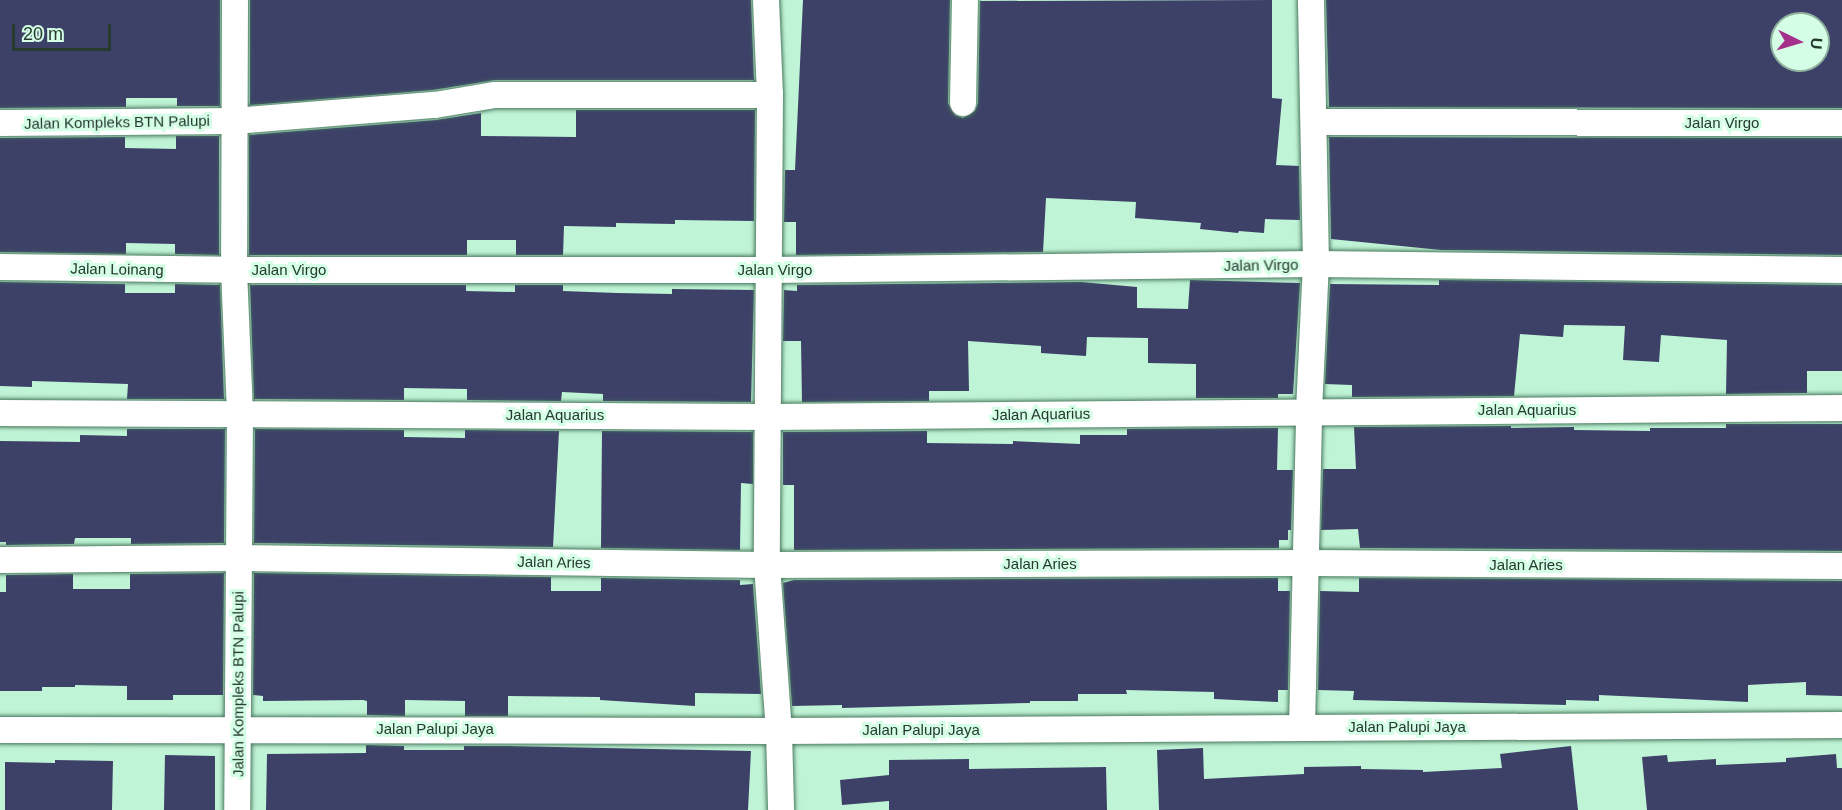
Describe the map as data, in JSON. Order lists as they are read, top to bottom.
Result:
{
  "streets": {
    "street": [
      "Jalan Kompleks BTN Palupi",
      "Jalan Virgo",
      "Jalan Loinang",
      "Jalan Aquarius",
      "Jalan Aries",
      "Jalan Palupi Jaya"
    ]
  },
  "crossings": [
    ["Jalan Kompleks BTN Palupi", "Jalan Virgo"],
    ["Jalan Kompleks BTN Palupi", "Jalan Loinang"],
    ["Jalan Kompleks BTN Palupi", "Jalan Aquarius"],
    ["Jalan Kompleks BTN Palupi", "Jalan Aries"],
    ["Jalan Kompleks BTN Palupi", "Jalan Palupi Jaya"],
    ["Jalan Virgo", "Jalan Loinang"],
    ["Jalan Virgo", "Jalan Aquarius"],
    ["Jalan Virgo", "Jalan Aries"],
    ["Jalan Virgo", "Jalan Palupi Jaya"]
  ],
  "scale_bar": "20 m",
  "north": "right"
}
